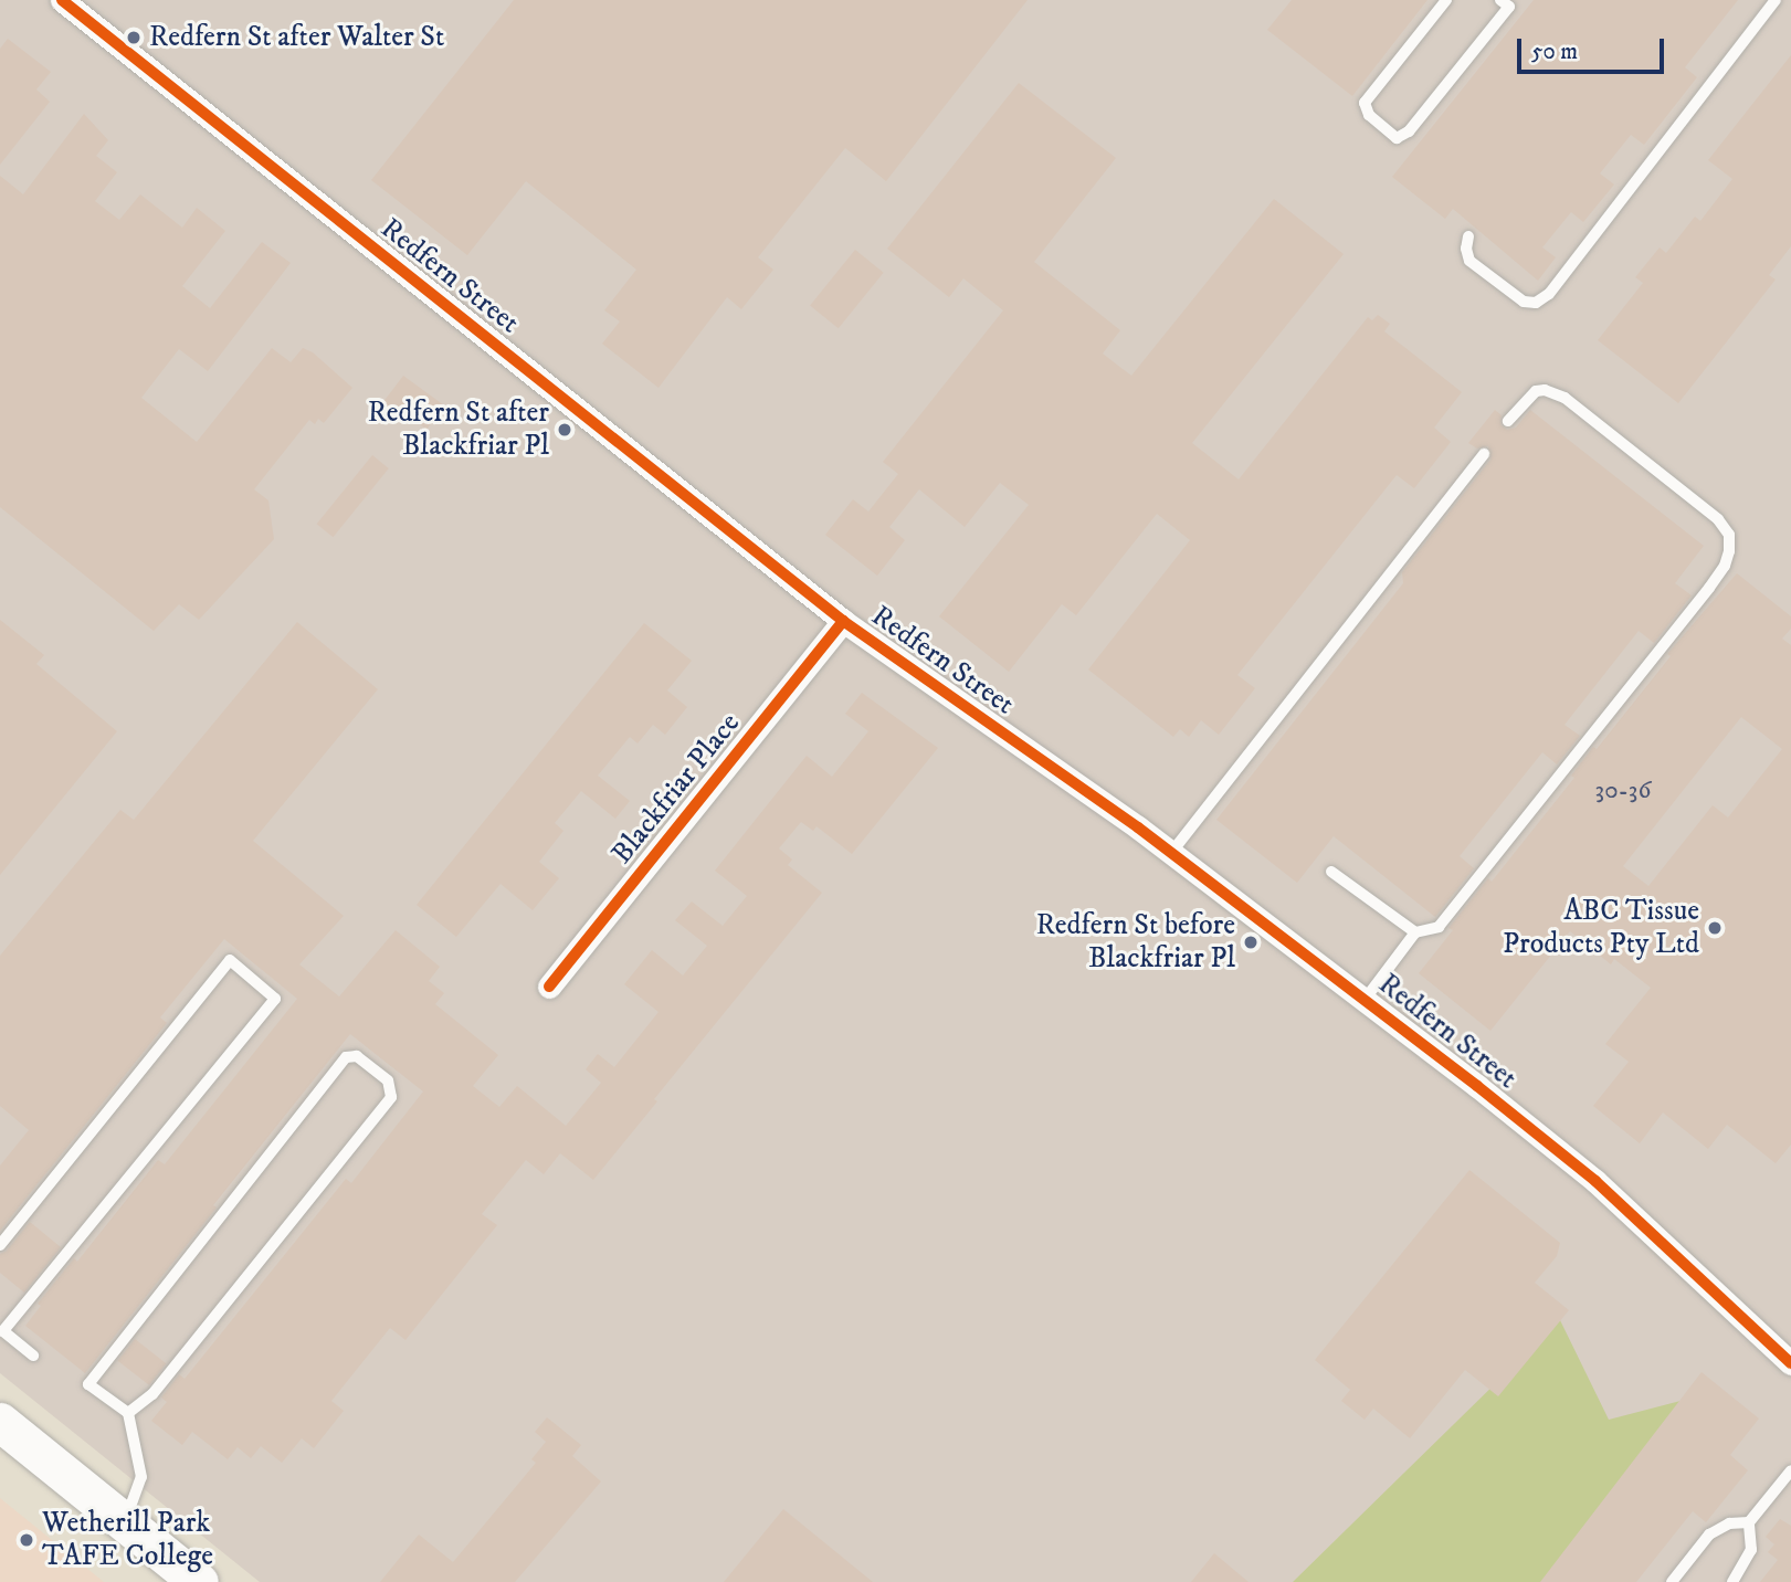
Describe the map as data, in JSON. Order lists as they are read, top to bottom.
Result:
{
  "streets": {
    "street": ["Redfern Street", "Blackfriar Place"]
  },
  "crossings": [
    ["Redfern Street", "Blackfriar Place"]
  ],
  "places": [
    "Redfern St after Walter St",
    "Redfern St after Blackfriar Pl",
    "ABC Tissue Products Pty Ltd",
    "Redfern St before Blackfriar Pl",
    "Wetherill Park TAFE College"
  ],
  "house_numbers": ["30-36"],
  "scale_bar": "50 m"
}
